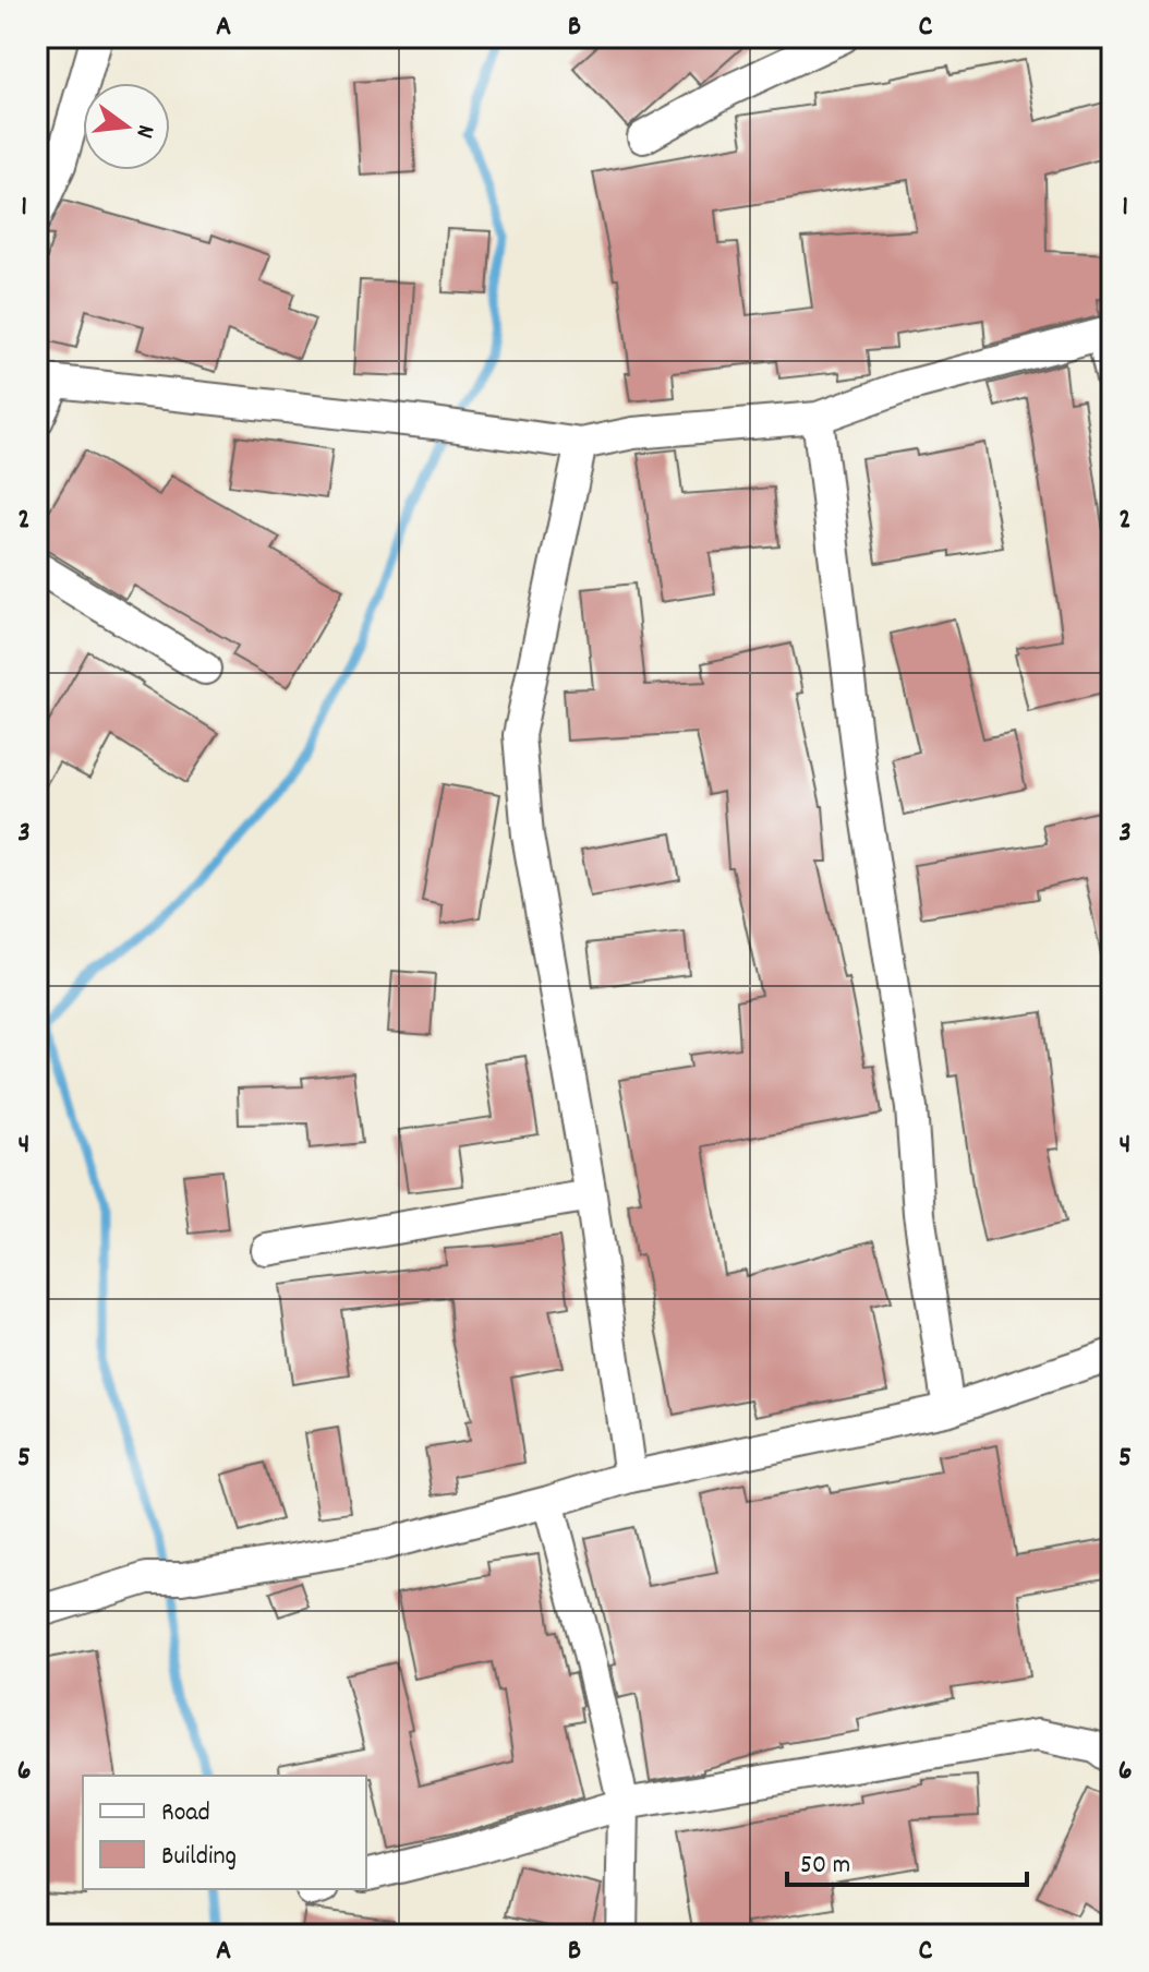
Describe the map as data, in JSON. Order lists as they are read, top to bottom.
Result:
{
  "legend": ["Road", "Building"],
  "scale_bar": "50 m",
  "north": "right",
  "grid": {
    "columns": ["A", "B", "C"],
    "rows": [
      "1",
      "2",
      "3",
      "4",
      "5",
      "6"
    ]
  }
}
